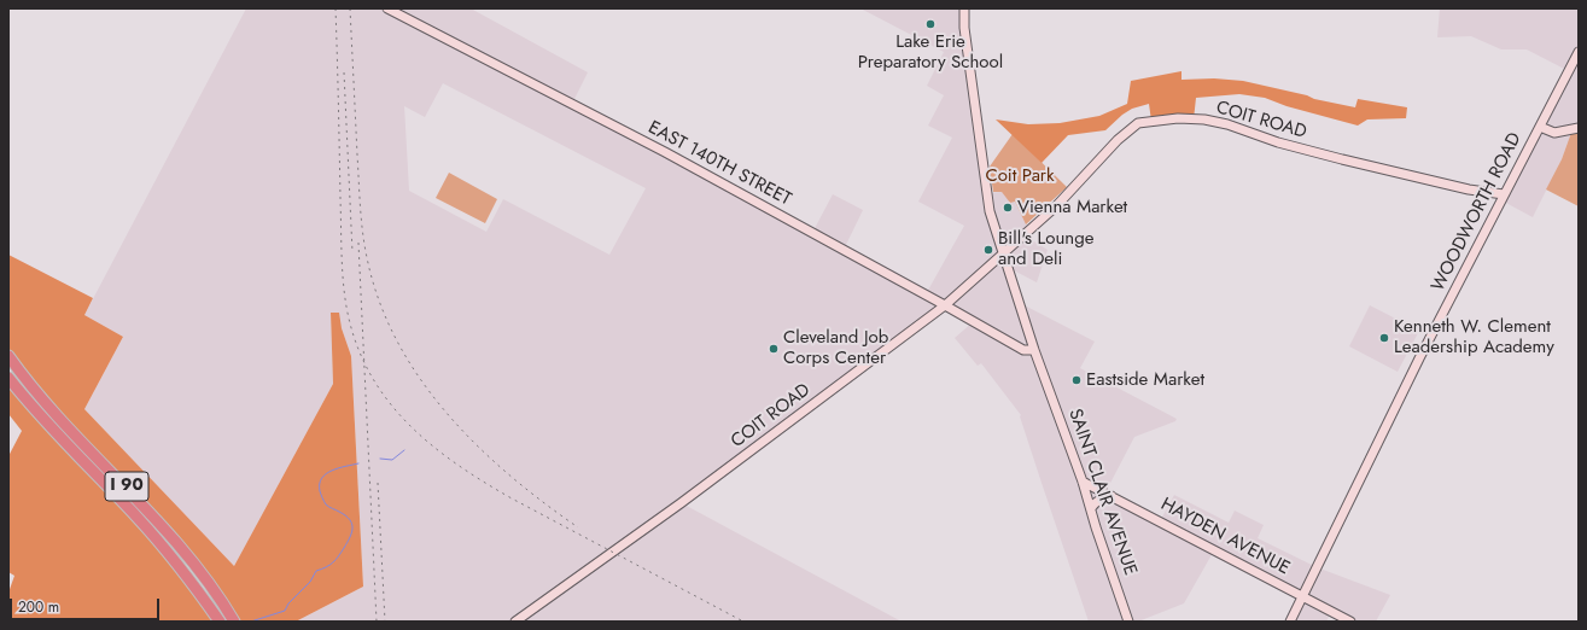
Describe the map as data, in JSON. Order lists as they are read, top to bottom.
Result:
{
  "streets": {
    "highway": ["I 90"],
    "street": [
      "COIT ROAD",
      "EAST 140TH STREET",
      "WOODWORTH ROAD",
      "SAINT CLAIR AVENUE",
      "HAYDEN AVENUE"
    ]
  },
  "crossings": [
    ["COIT ROAD", "EAST 140TH STREET"],
    ["COIT ROAD", "WOODWORTH ROAD"],
    ["COIT ROAD", "SAINT CLAIR AVENUE"],
    ["EAST 140TH STREET", "SAINT CLAIR AVENUE"],
    ["WOODWORTH ROAD", "HAYDEN AVENUE"],
    ["SAINT CLAIR AVENUE", "HAYDEN AVENUE"]
  ],
  "parks": ["Coit Park"],
  "places": [
    "Lake Erie Preparatory School",
    "Vienna Market",
    "Bill's Lounge and Deli",
    "Kenneth W. Clement Leadership Academy",
    "Cleveland Job Corps Center",
    "Eastside Market"
  ],
  "scale_bar": "200 m"
}
